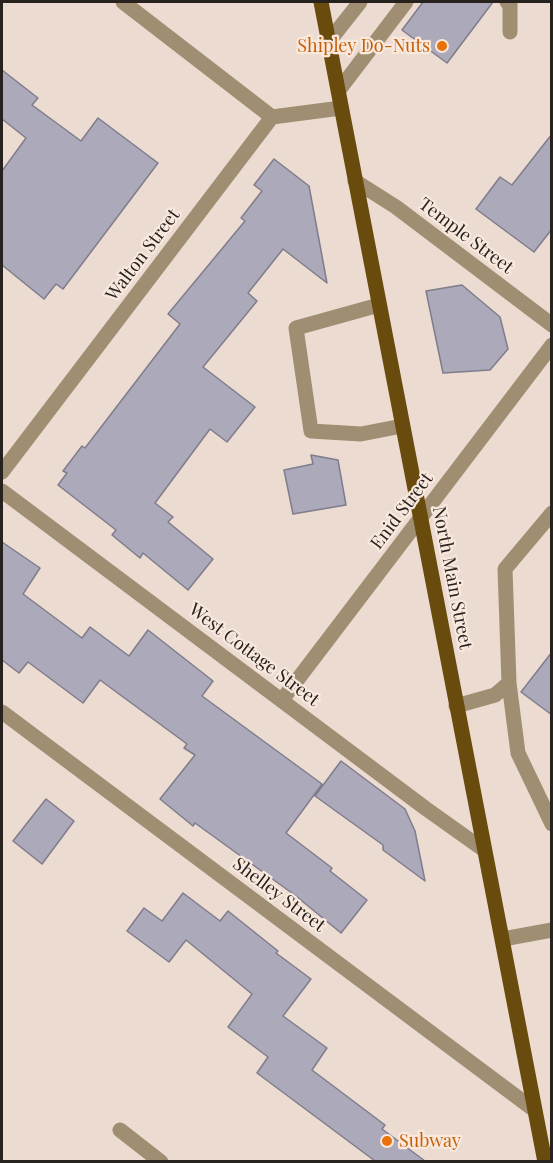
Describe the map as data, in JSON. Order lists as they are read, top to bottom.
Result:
{
  "streets": {
    "main road": ["North Main Street"],
    "street": [
      "Temple Street",
      "Walton Street",
      "Enid Street",
      "West Cottage Street",
      "Shelley Street"
    ]
  },
  "crossings": [
    ["Temple Street", "North Main Street"],
    ["Enid Street", "North Main Street"],
    ["Enid Street", "West Cottage Street"],
    ["North Main Street", "West Cottage Street"],
    ["North Main Street", "Shelley Street"]
  ],
  "places": ["Shipley Do-Nuts", "Subway"]
}
